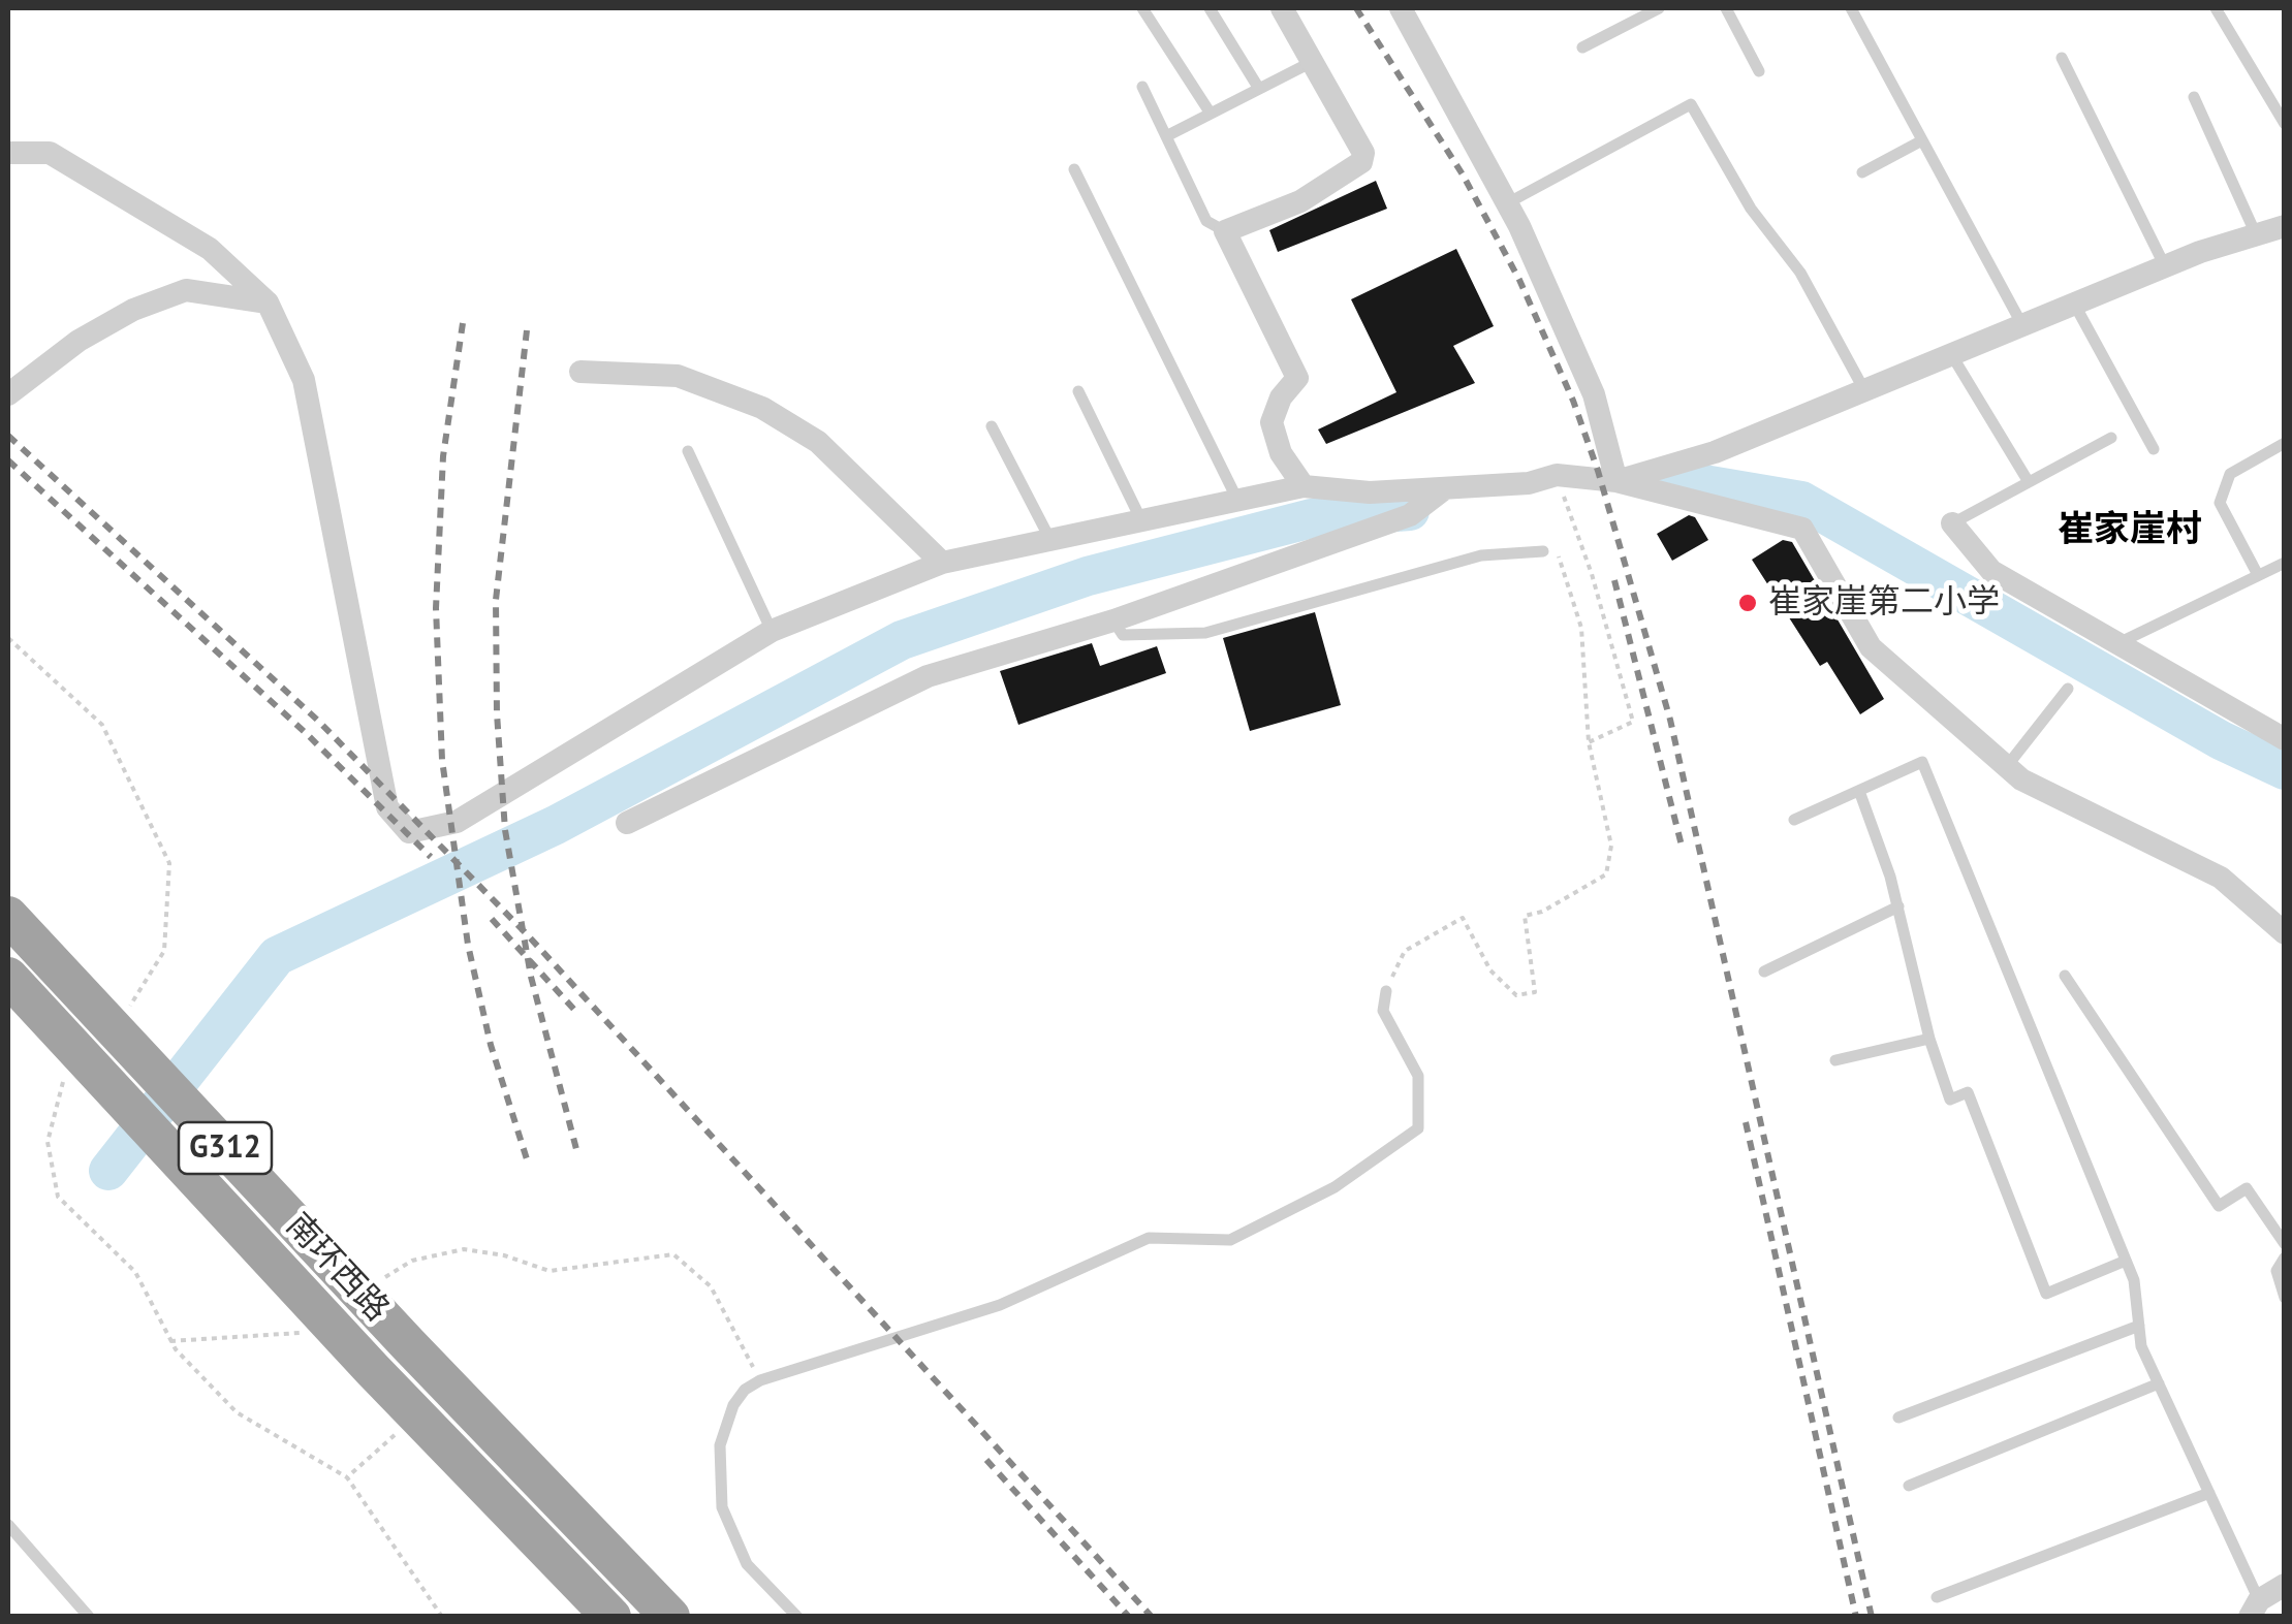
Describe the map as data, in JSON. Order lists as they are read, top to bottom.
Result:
{
  "streets": {
    "highway": ["G312", "南环西路"]
  },
  "districts": ["崔家崖村"],
  "places": ["崔家崖第二小学"]
}
